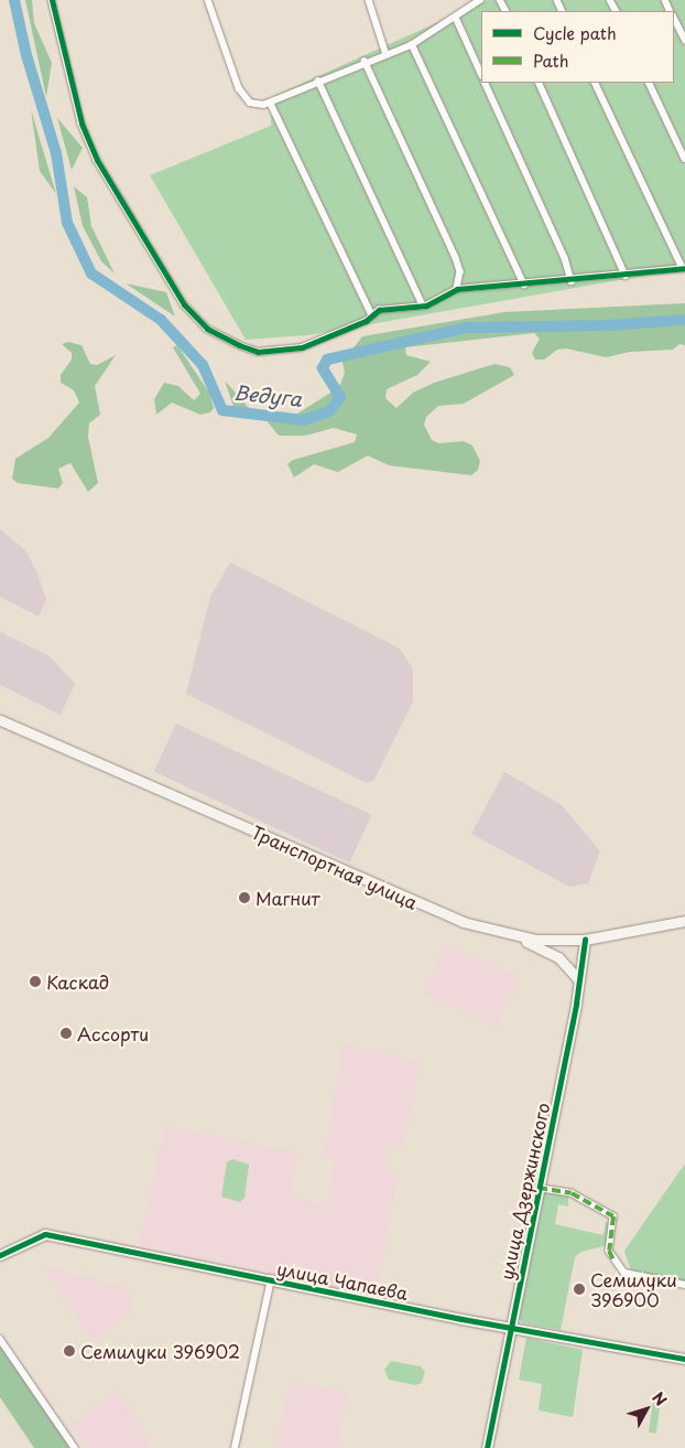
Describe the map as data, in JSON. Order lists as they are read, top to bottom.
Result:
{
  "streets": {
    "street": ["Транспортная улица", "улица Дзержинского", "улица Чапаева"]
  },
  "crossings": [
    ["Транспортная улица", "улица Дзержинского"],
    ["улица Дзержинского", "улица Чапаева"]
  ],
  "water": ["Ведуга"],
  "places": [
    "Магнит",
    "Каскад",
    "Ассорти",
    "Семилуки 396900",
    "Семилуки 396902"
  ],
  "legend": ["Cycle path", "Path"],
  "north": "top right"
}
